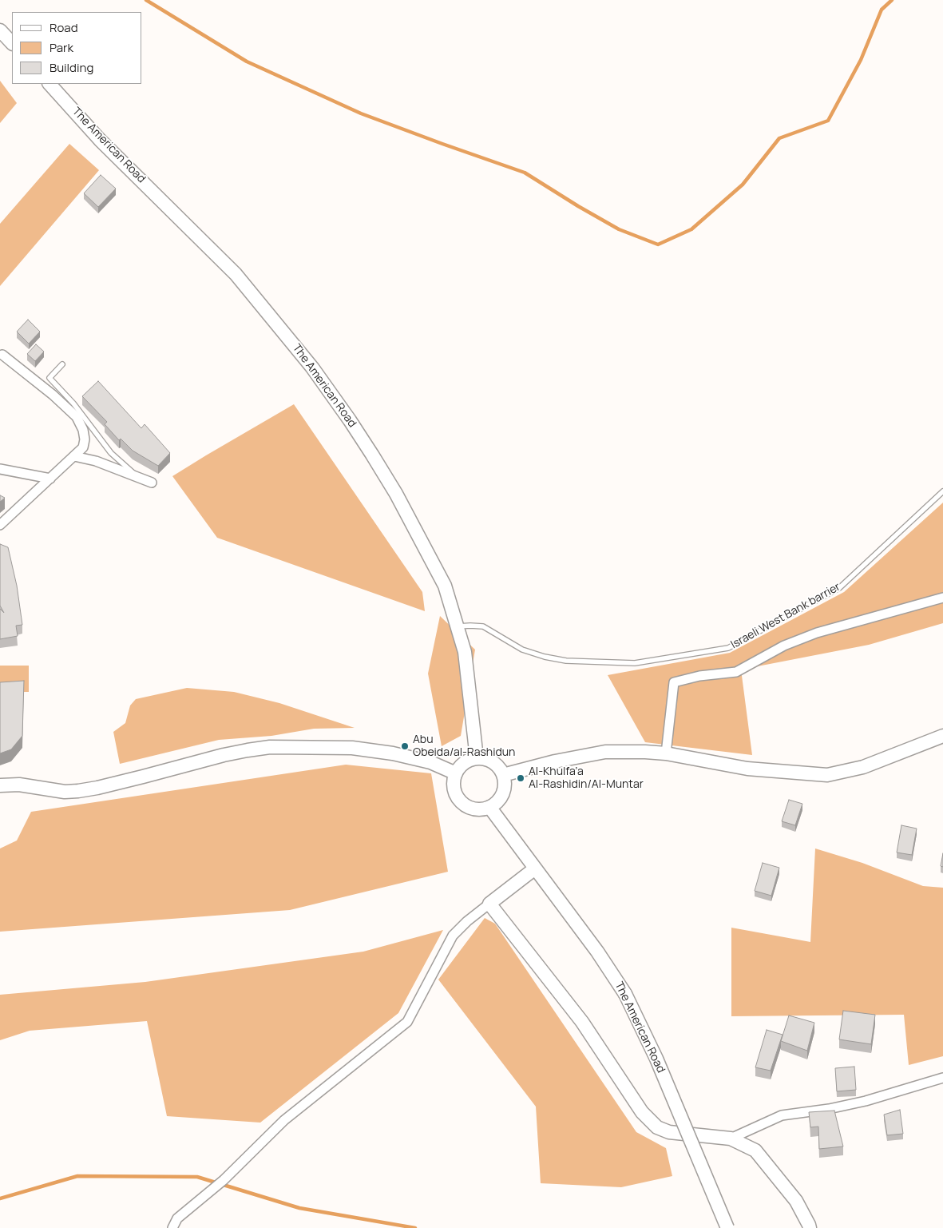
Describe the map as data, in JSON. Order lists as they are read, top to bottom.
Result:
{
  "streets": {
    "main road": ["The American Road"],
    "lane": ["Israeli West Bank barrier"]
  },
  "crossings": [
    ["The American Road", "Israeli West Bank barrier"]
  ],
  "places": ["Abu Obeida/al-Rashidun", "Al-Khulfa’a Al-Rashidin/Al-Muntar"],
  "legend": ["Road", "Park", "Building"]
}
